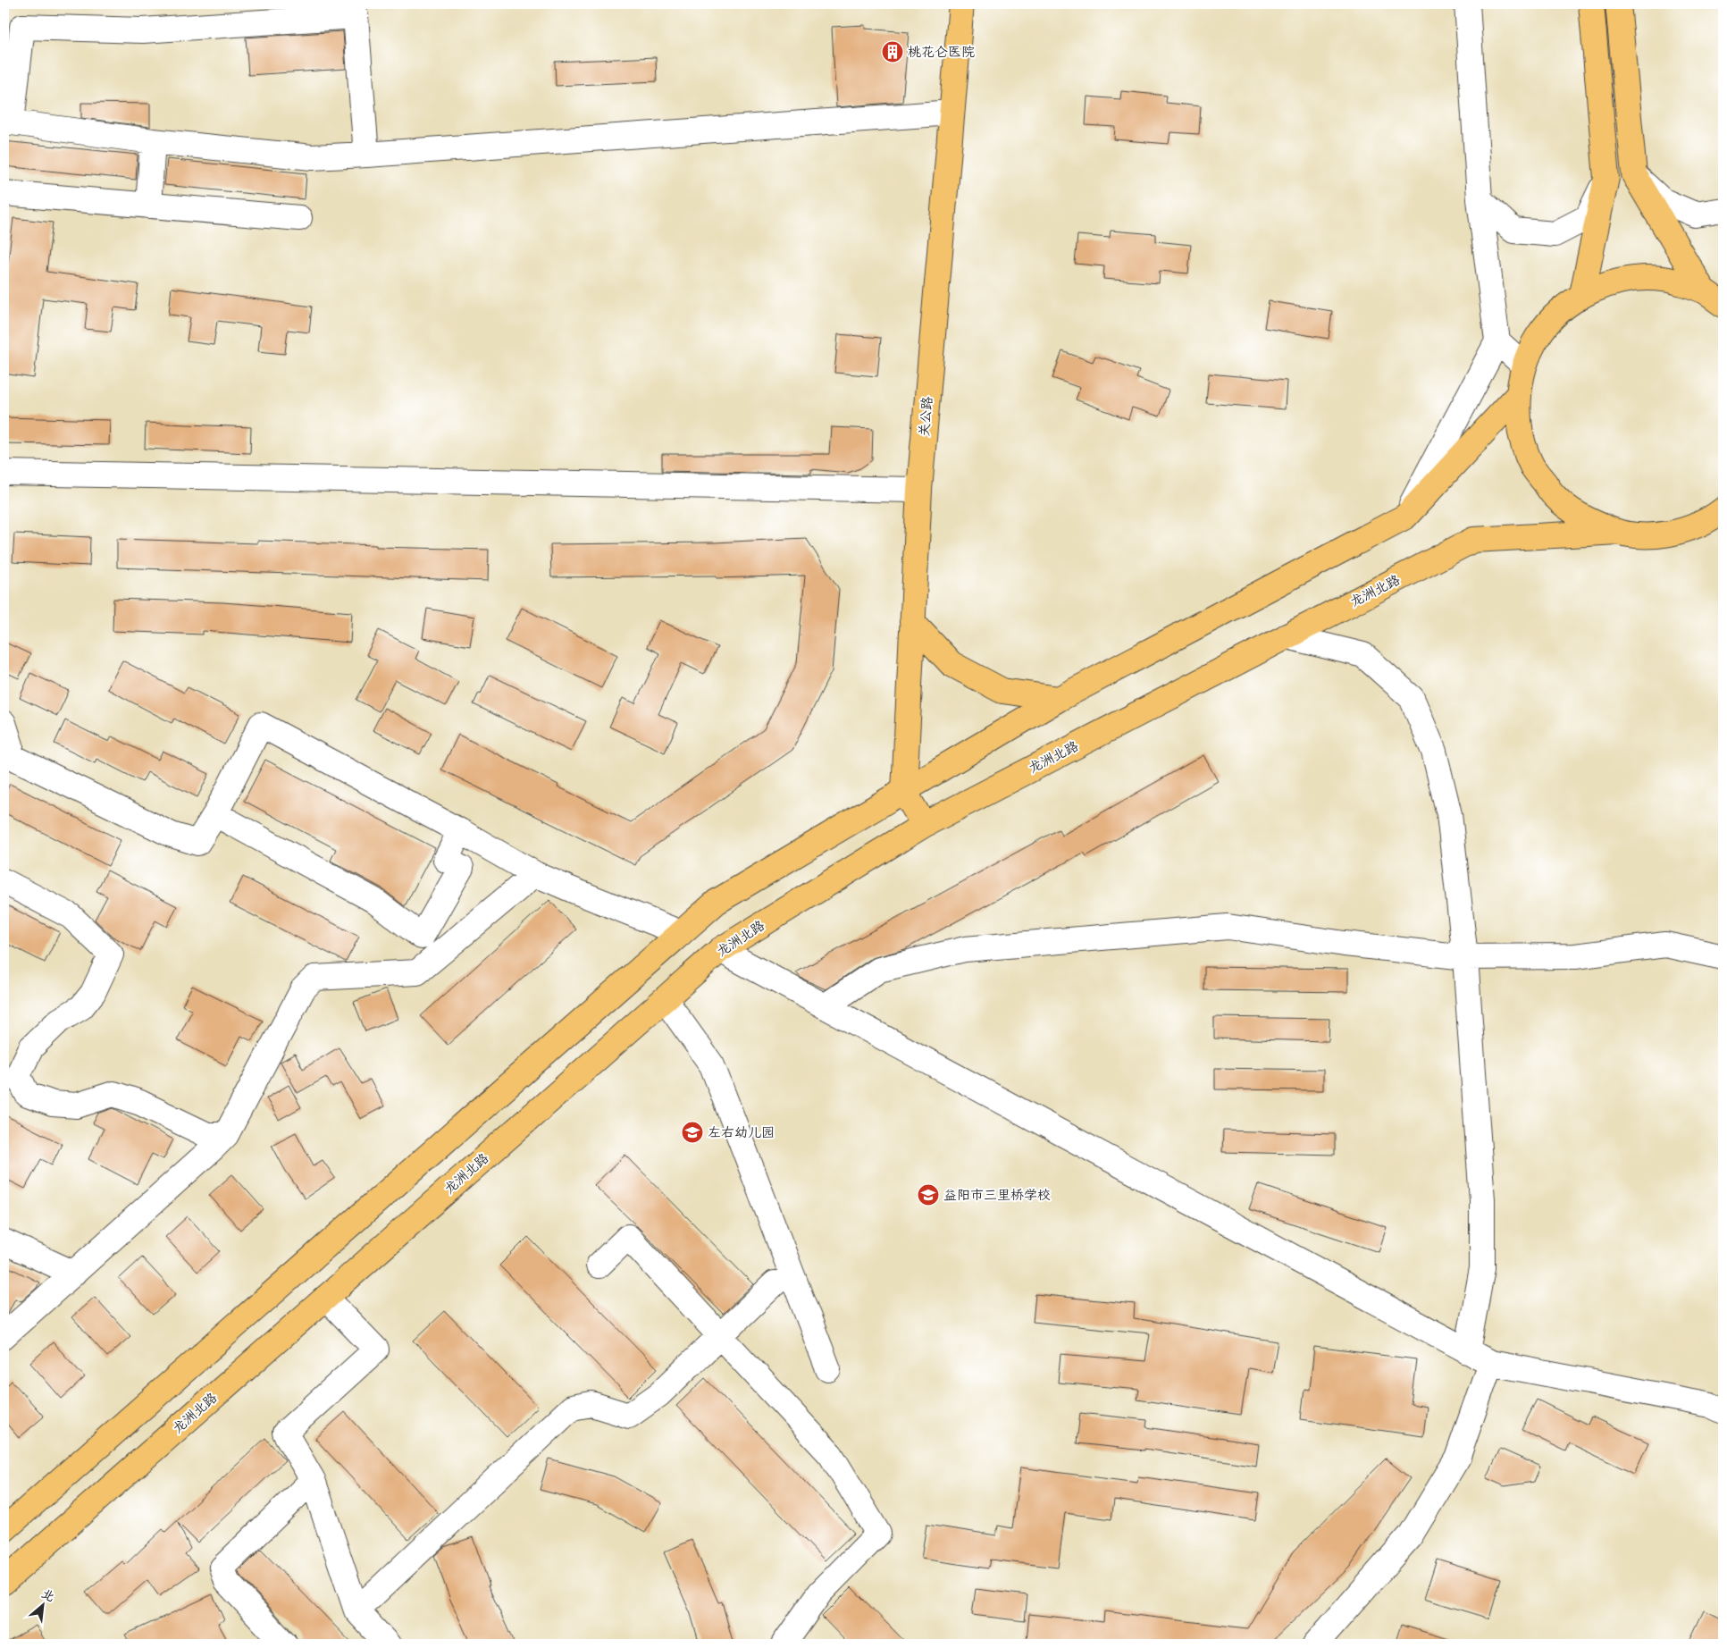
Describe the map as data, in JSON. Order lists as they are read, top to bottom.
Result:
{
  "streets": {
    "main road": ["关公路", "龙洲北路"]
  },
  "places": {
    "building": ["桃花仑医院"],
    "school or university": ["左右幼儿园", "益阳市三里桥学校"]
  },
  "north": "top right"
}
